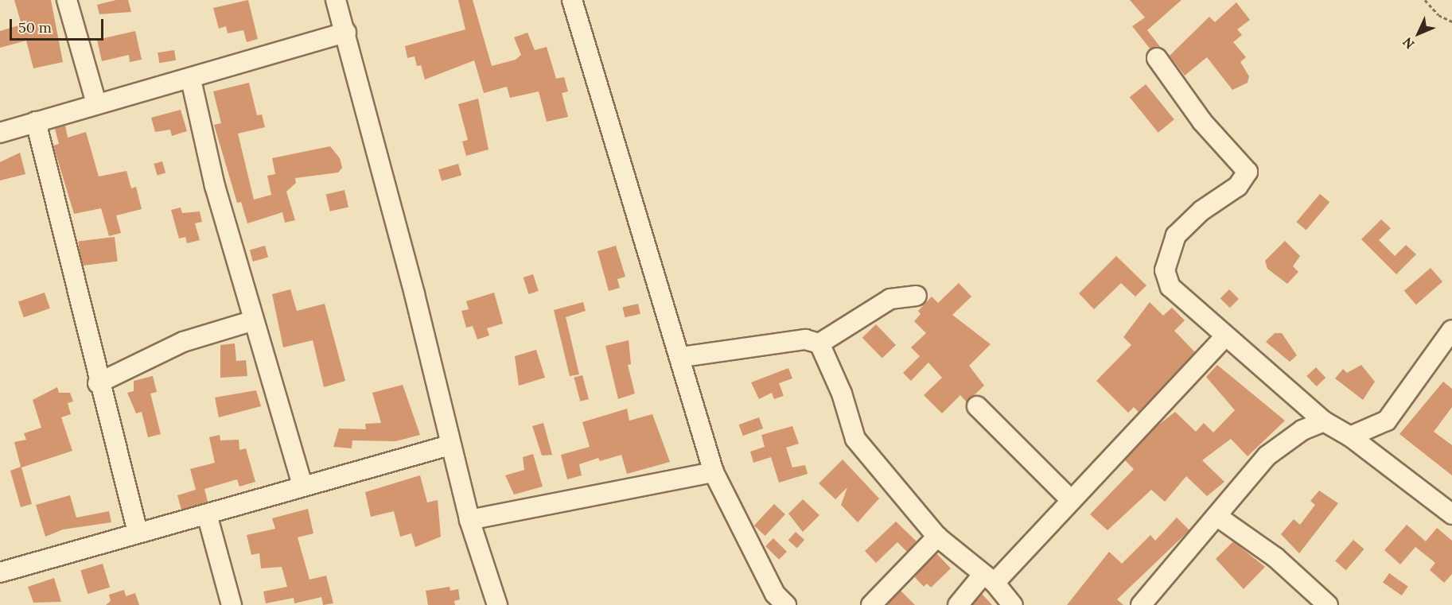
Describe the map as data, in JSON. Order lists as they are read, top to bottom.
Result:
{
  "scale_bar": "50 m",
  "north": "bottom left"
}
